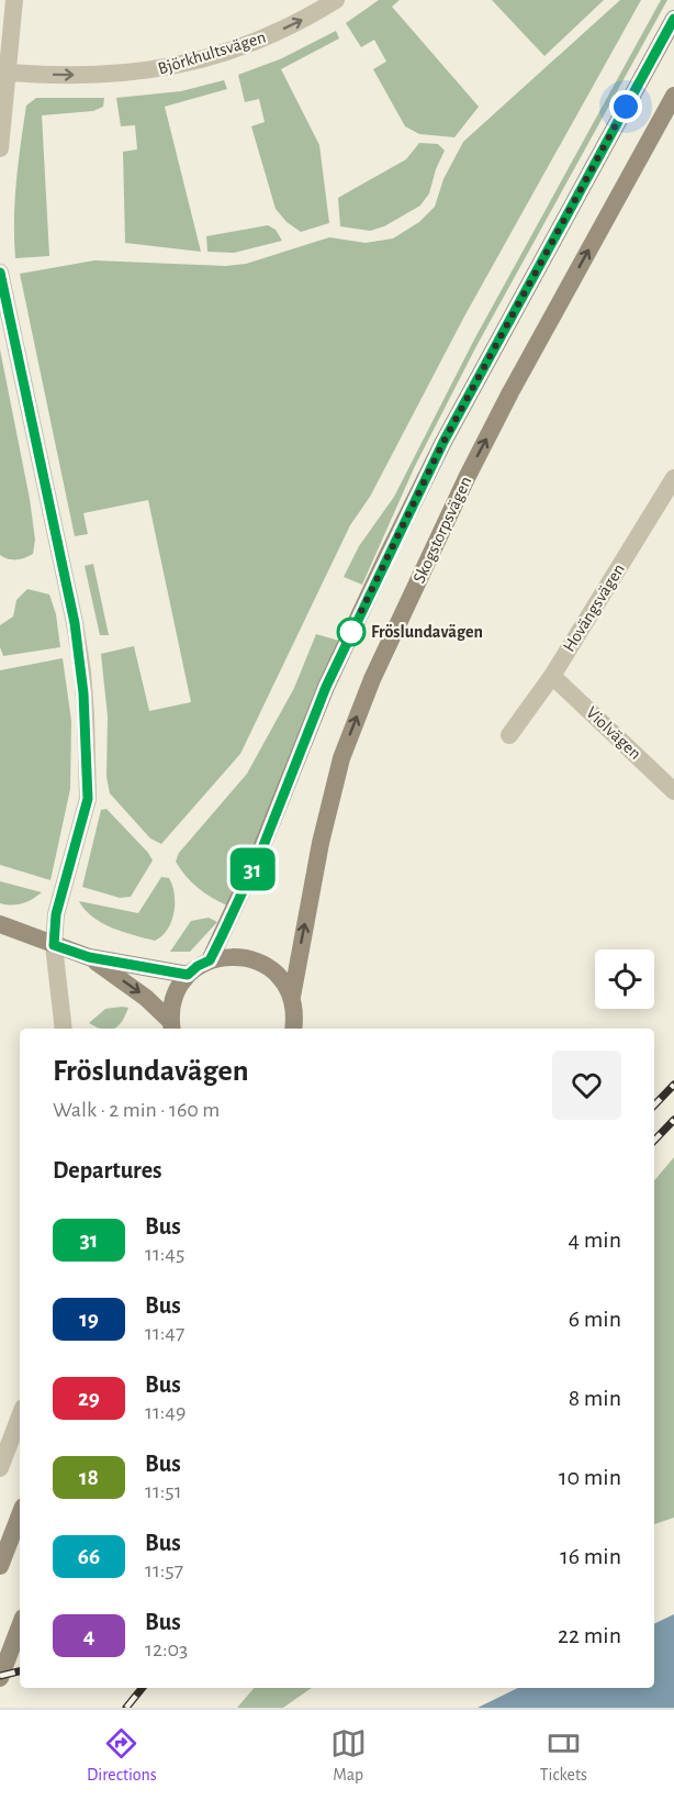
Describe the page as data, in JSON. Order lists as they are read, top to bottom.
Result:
{
  "streets": {
    "main road": ["Skogstorpsvägen"],
    "street": ["Björkhultsvägen", "Hovängsvägen", "Violvägen"]
  },
  "crossings": [
    ["Hovängsvägen", "Violvägen"]
  ],
  "one_way": ["Björkhultsvägen"],
  "places": ["Fröslundavägen"],
  "lines": ["bus line 31"],
  "page": {
    "on_map": "31",
    "heading": [
      ["Fröslundavägen", "Walk · 2 min · 160 m"],
      "Departures"
    ],
    "list": [
      {
        "mark": "31",
        "name": "Bus",
        "note": "11:45",
        "value": "4 min"
      },
      {
        "mark": "19",
        "name": "Bus",
        "note": "11:47",
        "value": "6 min"
      },
      {
        "mark": "29",
        "name": "Bus",
        "note": "11:49",
        "value": "8 min"
      },
      {
        "mark": "18",
        "name": "Bus",
        "note": "11:51",
        "value": "10 min"
      },
      {
        "mark": "66",
        "name": "Bus",
        "note": "11:57",
        "value": "16 min"
      },
      {
        "mark": "4",
        "name": "Bus",
        "note": "12:03",
        "value": "22 min"
      }
    ],
    "tabs": ["Directions", "Map", "Tickets"]
  }
}
